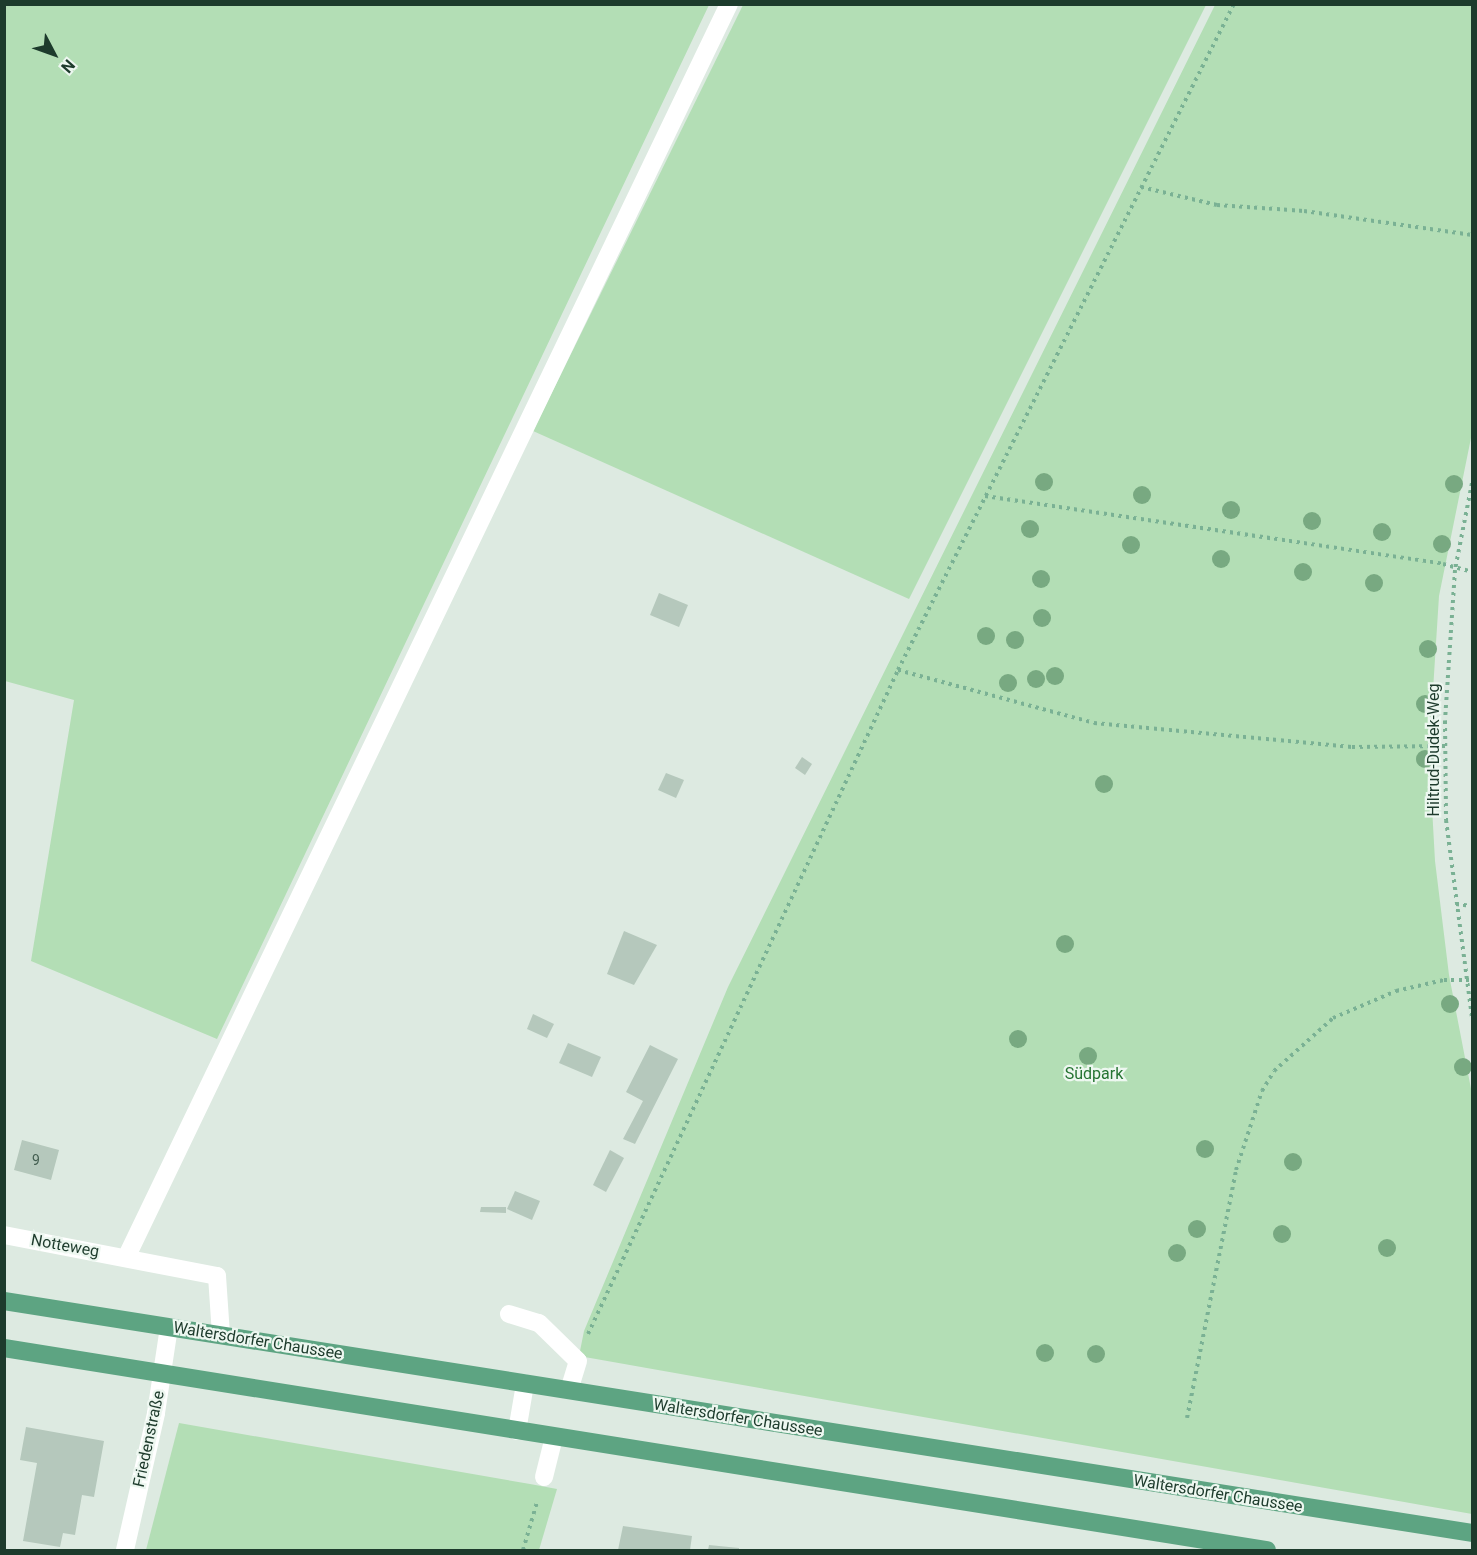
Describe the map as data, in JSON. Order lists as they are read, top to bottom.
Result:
{
  "streets": {
    "main road": ["Waltersdorfer Chaussee"],
    "street": ["Notteweg", "Friedenstraße"],
    "path": ["Hiltrud-Dudek-Weg"]
  },
  "crossings": [
    ["Notteweg", "Waltersdorfer Chaussee"],
    ["Waltersdorfer Chaussee", "Friedenstraße"]
  ],
  "parks": ["Südpark"],
  "house_numbers": ["9"],
  "north": "bottom right"
}
